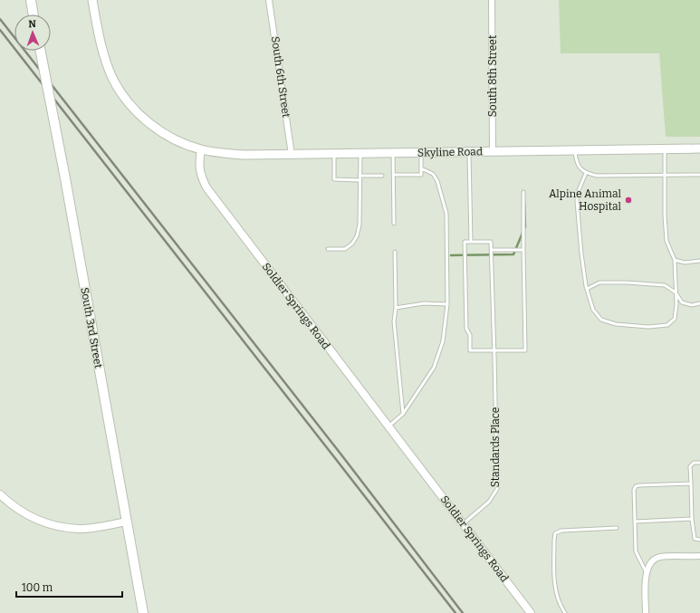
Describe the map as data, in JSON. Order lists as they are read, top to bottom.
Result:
{
  "streets": {
    "highway": ["South 3rd Street"],
    "main road": ["Skyline Road"],
    "street": ["South 8th Street", "South 6th Street", "Soldier Springs Road"],
    "lane": ["Standards Place"]
  },
  "crossings": [
    ["South 8th Street", "Skyline Road"],
    ["South 6th Street", "Skyline Road"],
    ["Skyline Road", "Soldier Springs Road"],
    ["Soldier Springs Road", "Standards Place"]
  ],
  "places": ["Alpine Animal Hospital"],
  "scale_bar": "100 m",
  "north": "top"
}
